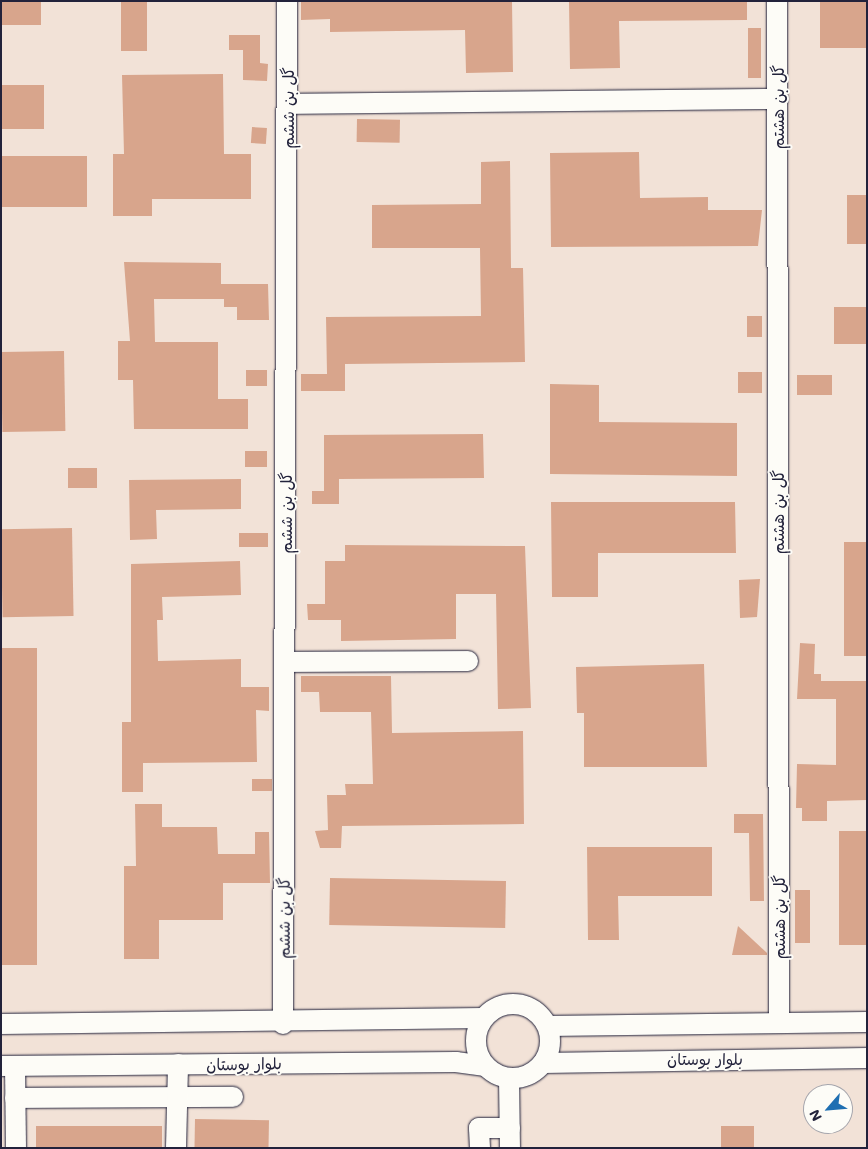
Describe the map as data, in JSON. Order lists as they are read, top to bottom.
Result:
{
  "streets": {
    "street": ["گل بن هشتم", "گل بن ششم", "بلوار بوستان"]
  },
  "north": "bottom left"
}
